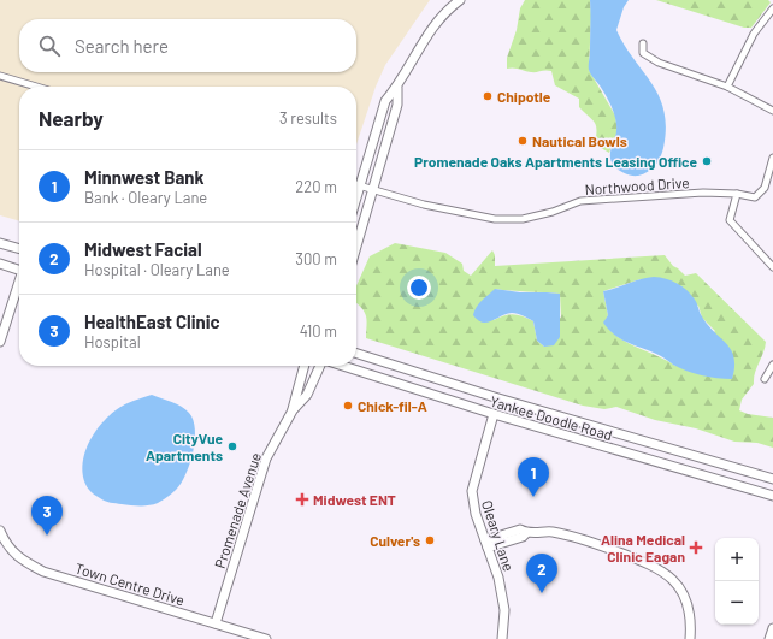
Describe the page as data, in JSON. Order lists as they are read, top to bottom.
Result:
{
  "streets": {
    "street": [
      "Northwood Drive",
      "Yankee Doodle Road",
      "Promenade Avenue",
      "Oleary Lane",
      "Town Centre Drive"
    ]
  },
  "crossings": [
    ["Yankee Doodle Road", "Oleary Lane"],
    ["Promenade Avenue", "Town Centre Drive"]
  ],
  "places": {
    "other": [
      "Chipotle",
      "Nautical Bowls",
      "Promenade Oaks Apartments Leasing Office",
      "Chick-fil-A",
      "CityVue Apartments",
      "Culver's"
    ],
    "health": ["Midwest ENT", "Alina Medical Clinic Eagan"]
  },
  "page": {
    "search": "Search here",
    "heading": ["Nearby", "3 results"],
    "list": [
      {
        "mark": "1",
        "name": "Minnwest Bank",
        "note": "Bank · Oleary Lane",
        "value": "220 m"
      },
      {
        "mark": "2",
        "name": "Midwest Facial",
        "note": "Hospital · Oleary Lane",
        "value": "300 m"
      },
      {
        "mark": "3",
        "name": "HealthEast Clinic",
        "note": "Hospital",
        "value": "410 m"
      }
    ],
    "pins": ["1", "3", "2"],
    "map_buttons": ["+", "−"]
  }
}
